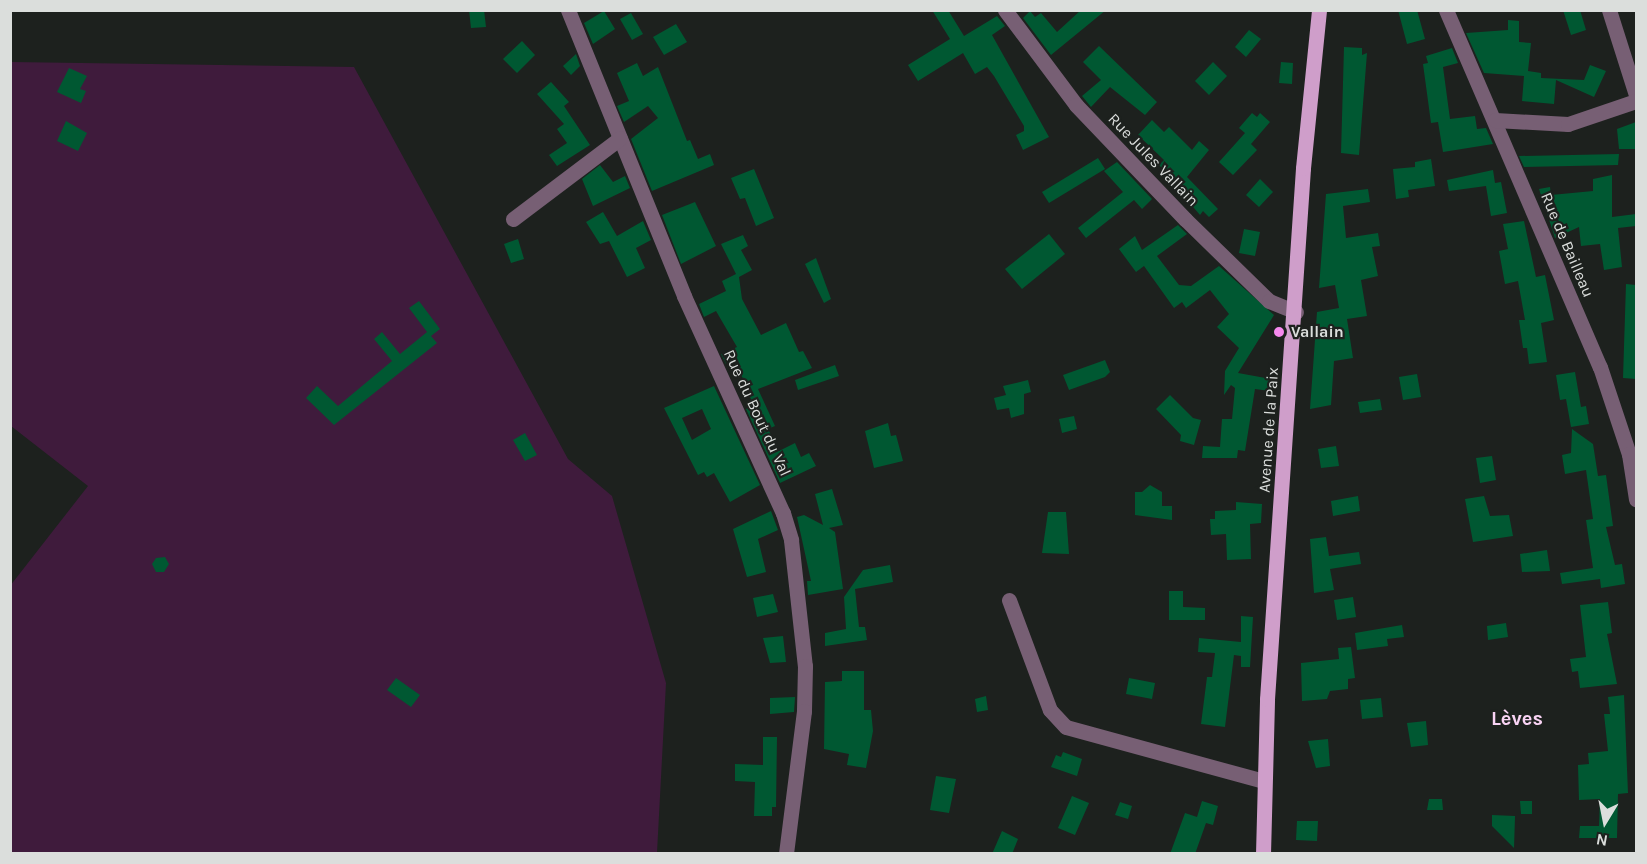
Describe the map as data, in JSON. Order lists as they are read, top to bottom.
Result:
{
  "streets": {
    "main road": ["Avenue de la Paix"],
    "street": ["Rue Jules Vallain", "Rue de Bailleau", "Rue du Bout du Val"]
  },
  "crossings": [
    ["Rue Jules Vallain", "Avenue de la Paix"]
  ],
  "districts": ["Lèves"],
  "places": ["Vallain"],
  "north": "bottom"
}
